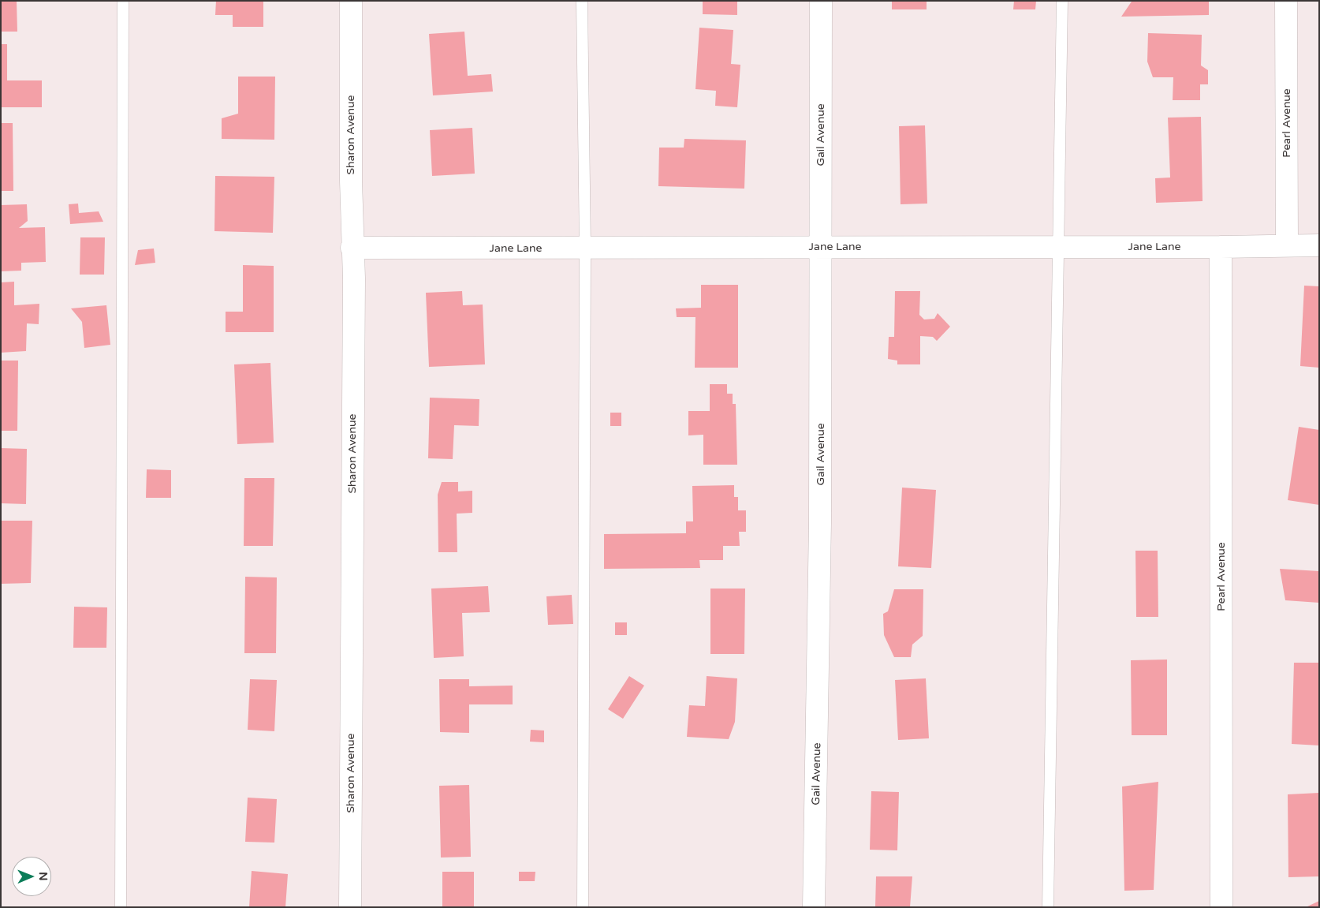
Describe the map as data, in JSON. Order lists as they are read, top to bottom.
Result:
{
  "streets": {
    "street": [
      "Pearl Avenue",
      "Sharon Avenue",
      "Gail Avenue",
      "Jane Lane"
    ]
  },
  "crossings": [
    ["Pearl Avenue", "Jane Lane"],
    ["Sharon Avenue", "Jane Lane"],
    ["Gail Avenue", "Jane Lane"]
  ],
  "north": "right"
}
